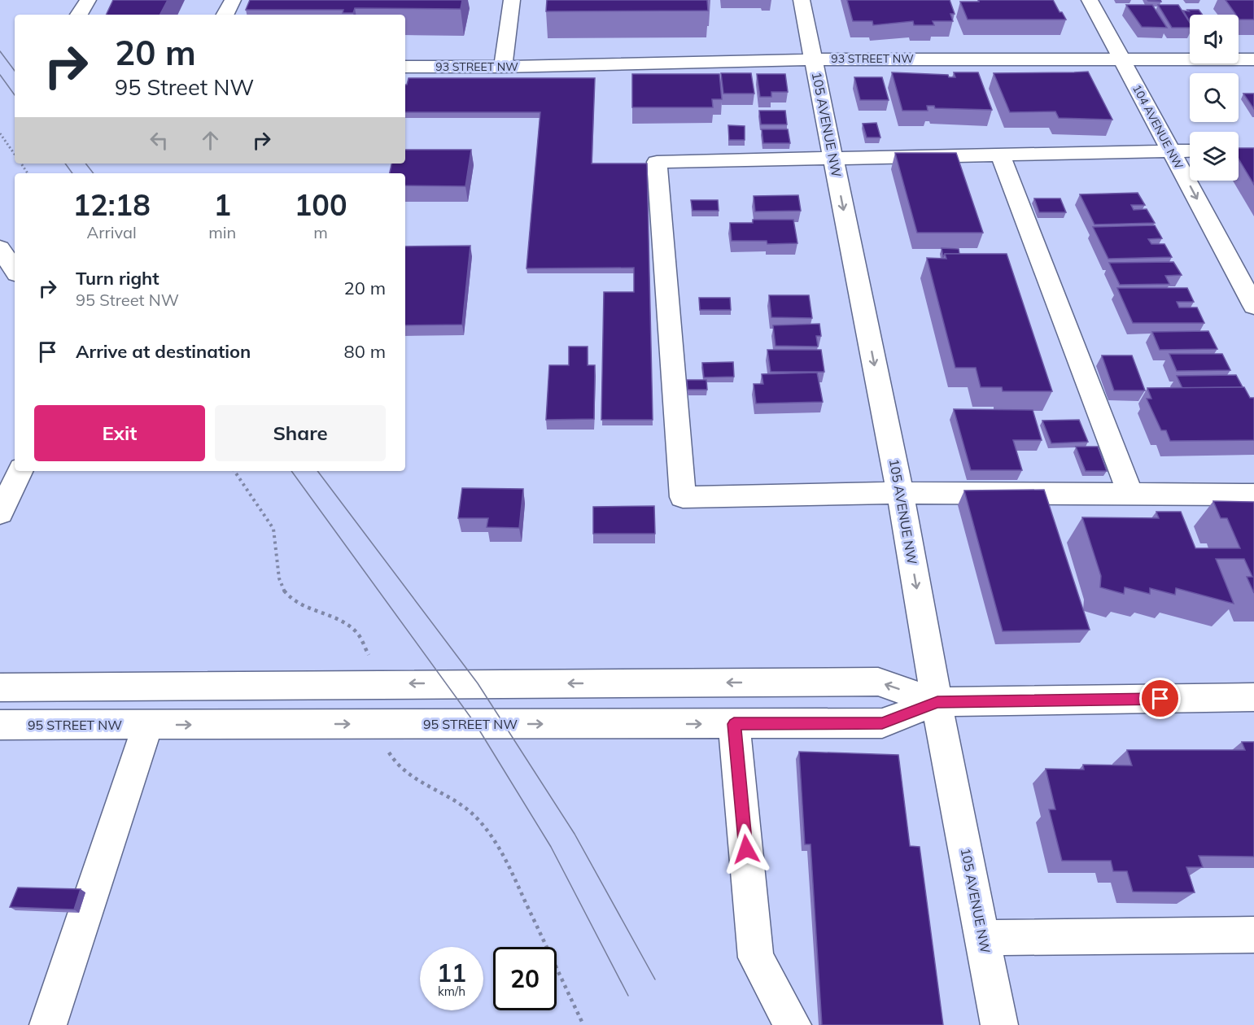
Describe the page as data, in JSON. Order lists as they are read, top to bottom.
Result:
{
  "streets": {
    "street": [
      "93 STREET NW",
      "105 AVENUE NW",
      "104 AVENUE NW",
      "95 STREET NW"
    ]
  },
  "crossings": [
    ["93 STREET NW", "105 AVENUE NW"],
    ["93 STREET NW", "104 AVENUE NW"],
    ["105 AVENUE NW", "95 STREET NW"]
  ],
  "page": {
    "turn": ["20 m", "95 Street NW"],
    "eta": [
      "12:18",
      "Arrival",
      "1",
      "min",
      "100",
      "m"
    ],
    "list": [
      {
        "name": "Turn right",
        "note": "95 Street NW",
        "value": "20 m"
      },
      {
        "name": "Arrive at destination",
        "value": "80 m"
      }
    ],
    "buttons": ["Exit", "Share"],
    "speed": "11 km/h",
    "limit": "20"
  }
}
